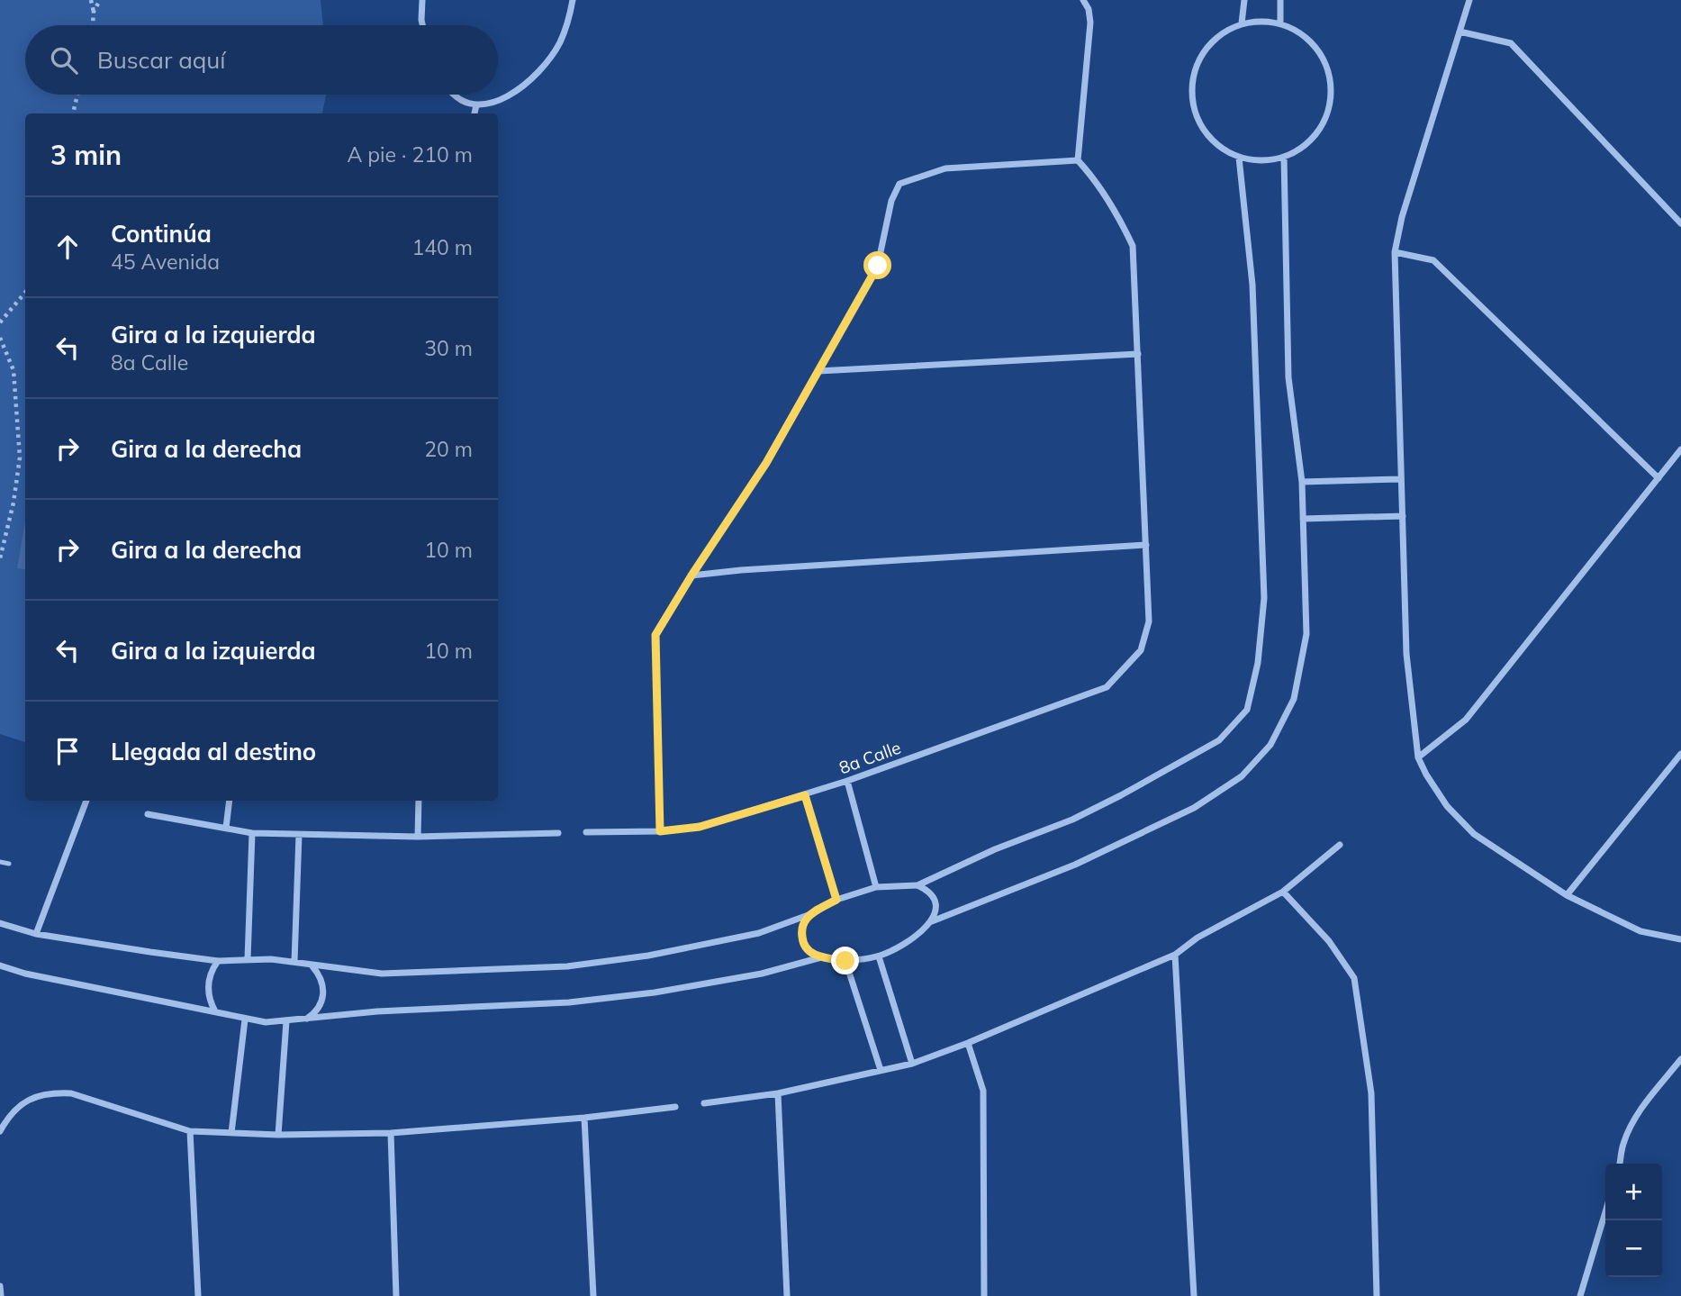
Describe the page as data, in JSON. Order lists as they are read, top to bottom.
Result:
{
  "streets": {
    "street": ["8a Calle"]
  },
  "page": {
    "search": "Buscar aquí",
    "heading": ["3 min", "A pie · 210 m"],
    "list": [
      ["Continúa", "45 Avenida", "140 m"],
      ["Gira a la izquierda", "8a Calle", "30 m"],
      ["Gira a la derecha", "20 m"],
      ["Gira a la derecha", "10 m"],
      ["Gira a la izquierda", "10 m"],
      "Llegada al destino"
    ],
    "map_buttons": ["+", "−"]
  }
}
